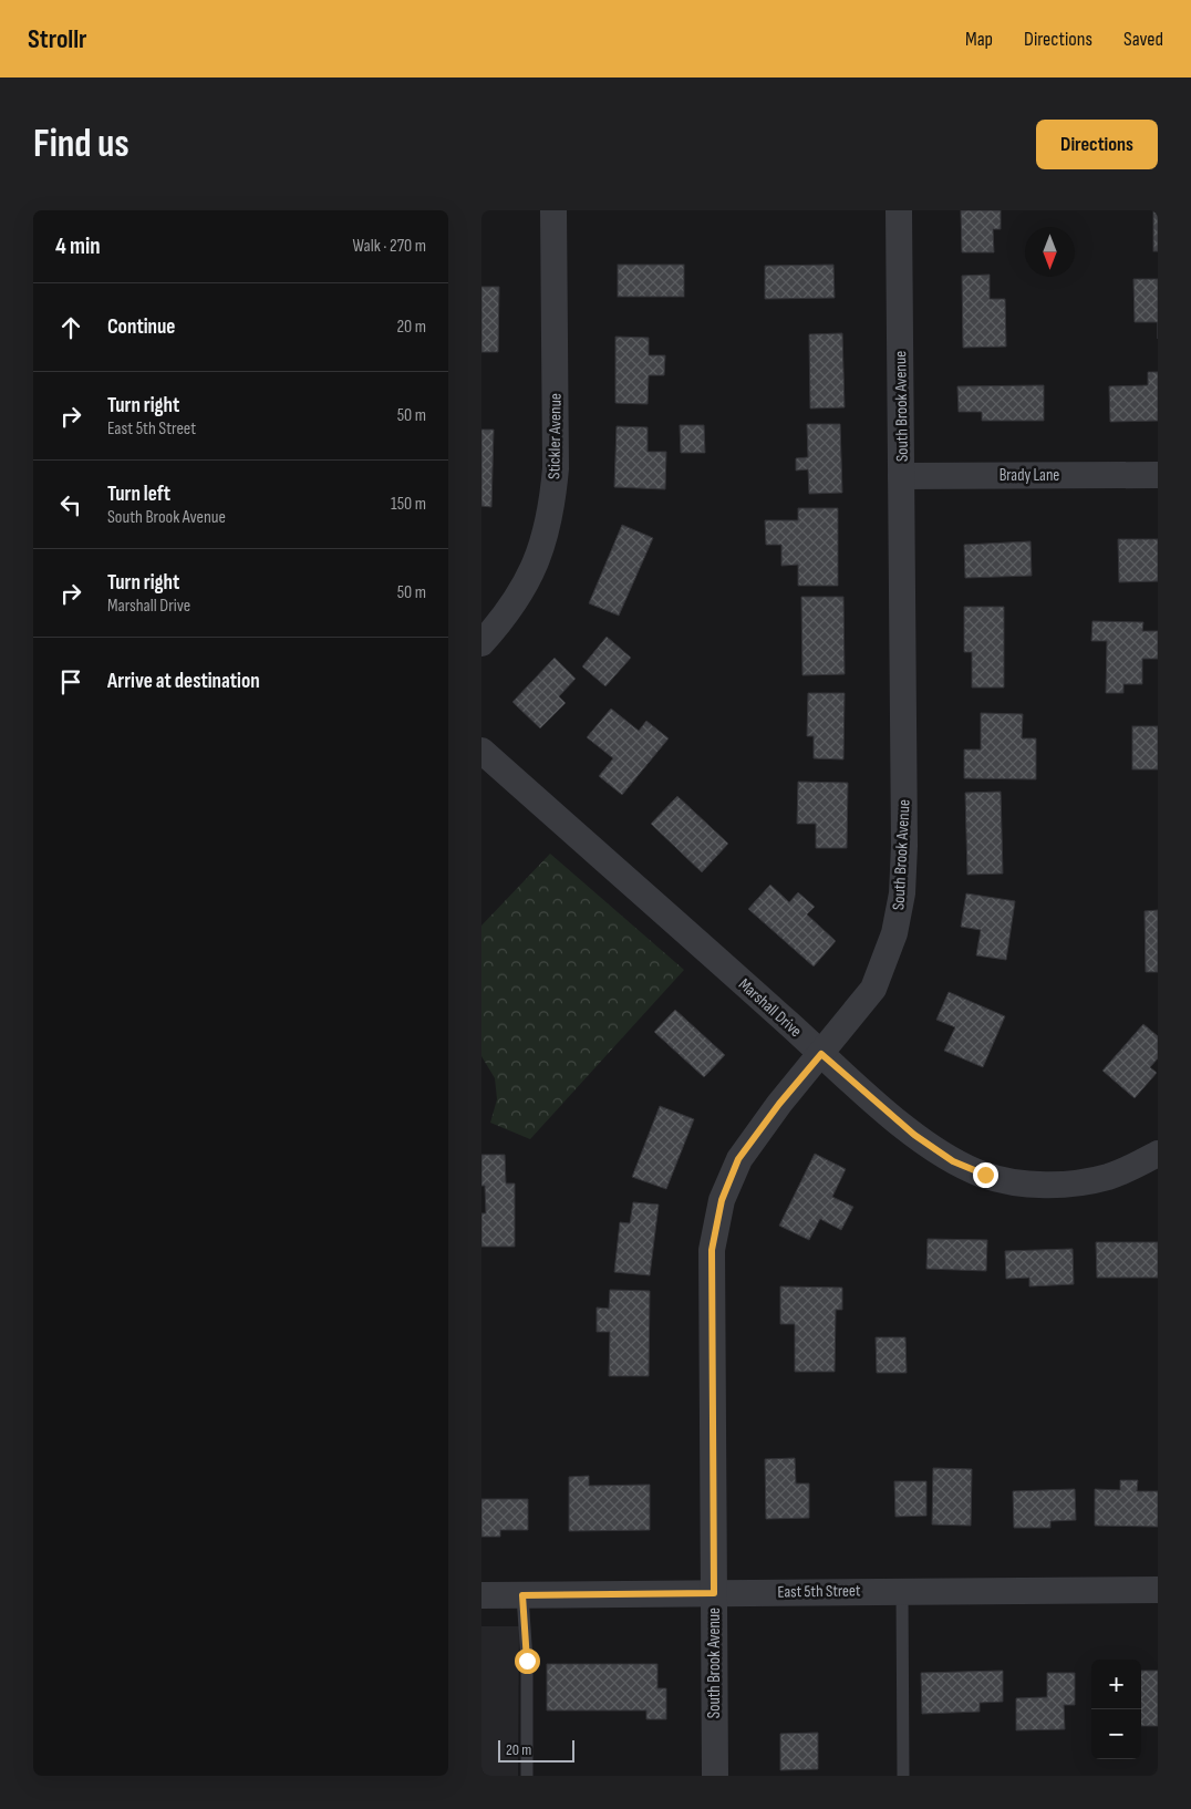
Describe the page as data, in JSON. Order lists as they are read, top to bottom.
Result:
{
  "streets": {
    "street": [
      "South Brook Avenue",
      "Stickler Avenue",
      "Brady Lane",
      "Marshall Drive",
      "East 5th Street"
    ]
  },
  "crossings": [
    ["South Brook Avenue", "Brady Lane"],
    ["South Brook Avenue", "Marshall Drive"],
    ["South Brook Avenue", "East 5th Street"]
  ],
  "scale_bar": "20 m",
  "north": "bottom",
  "page": {
    "header": "Strollr",
    "nav": ["Map", "Directions", "Saved"],
    "buttons": "Directions",
    "title": "Find us",
    "heading": ["4 min", "Walk · 270 m"],
    "list": [
      ["Continue", "20 m"],
      ["Turn right", "East 5th Street", "50 m"],
      ["Turn left", "South Brook Avenue", "150 m"],
      ["Turn right", "Marshall Drive", "50 m"],
      "Arrive at destination"
    ],
    "map_buttons": ["+", "−"],
    "scale": "20 m"
  }
}
